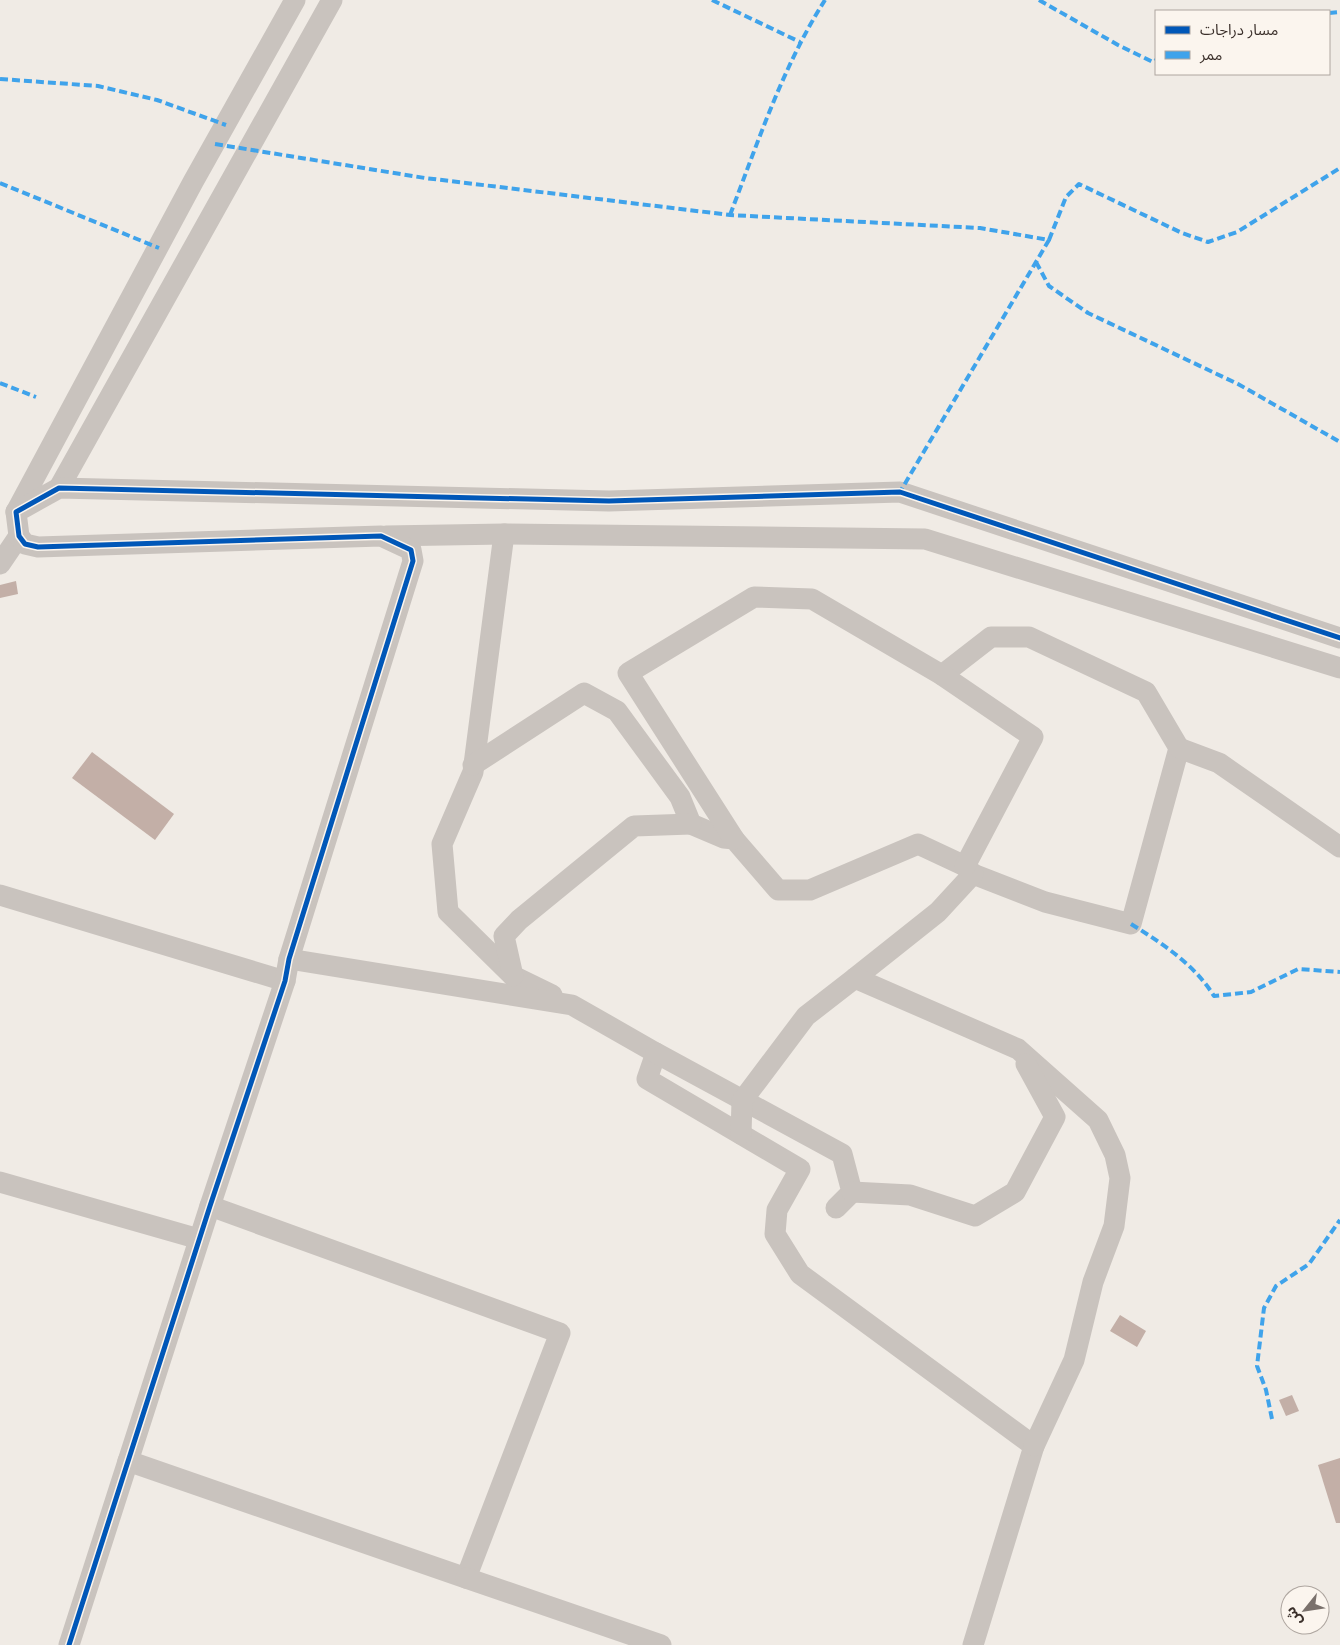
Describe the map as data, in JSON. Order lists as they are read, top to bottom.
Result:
{
  "legend": ["مسار دراجات", "ممر"],
  "north": "bottom left"
}
